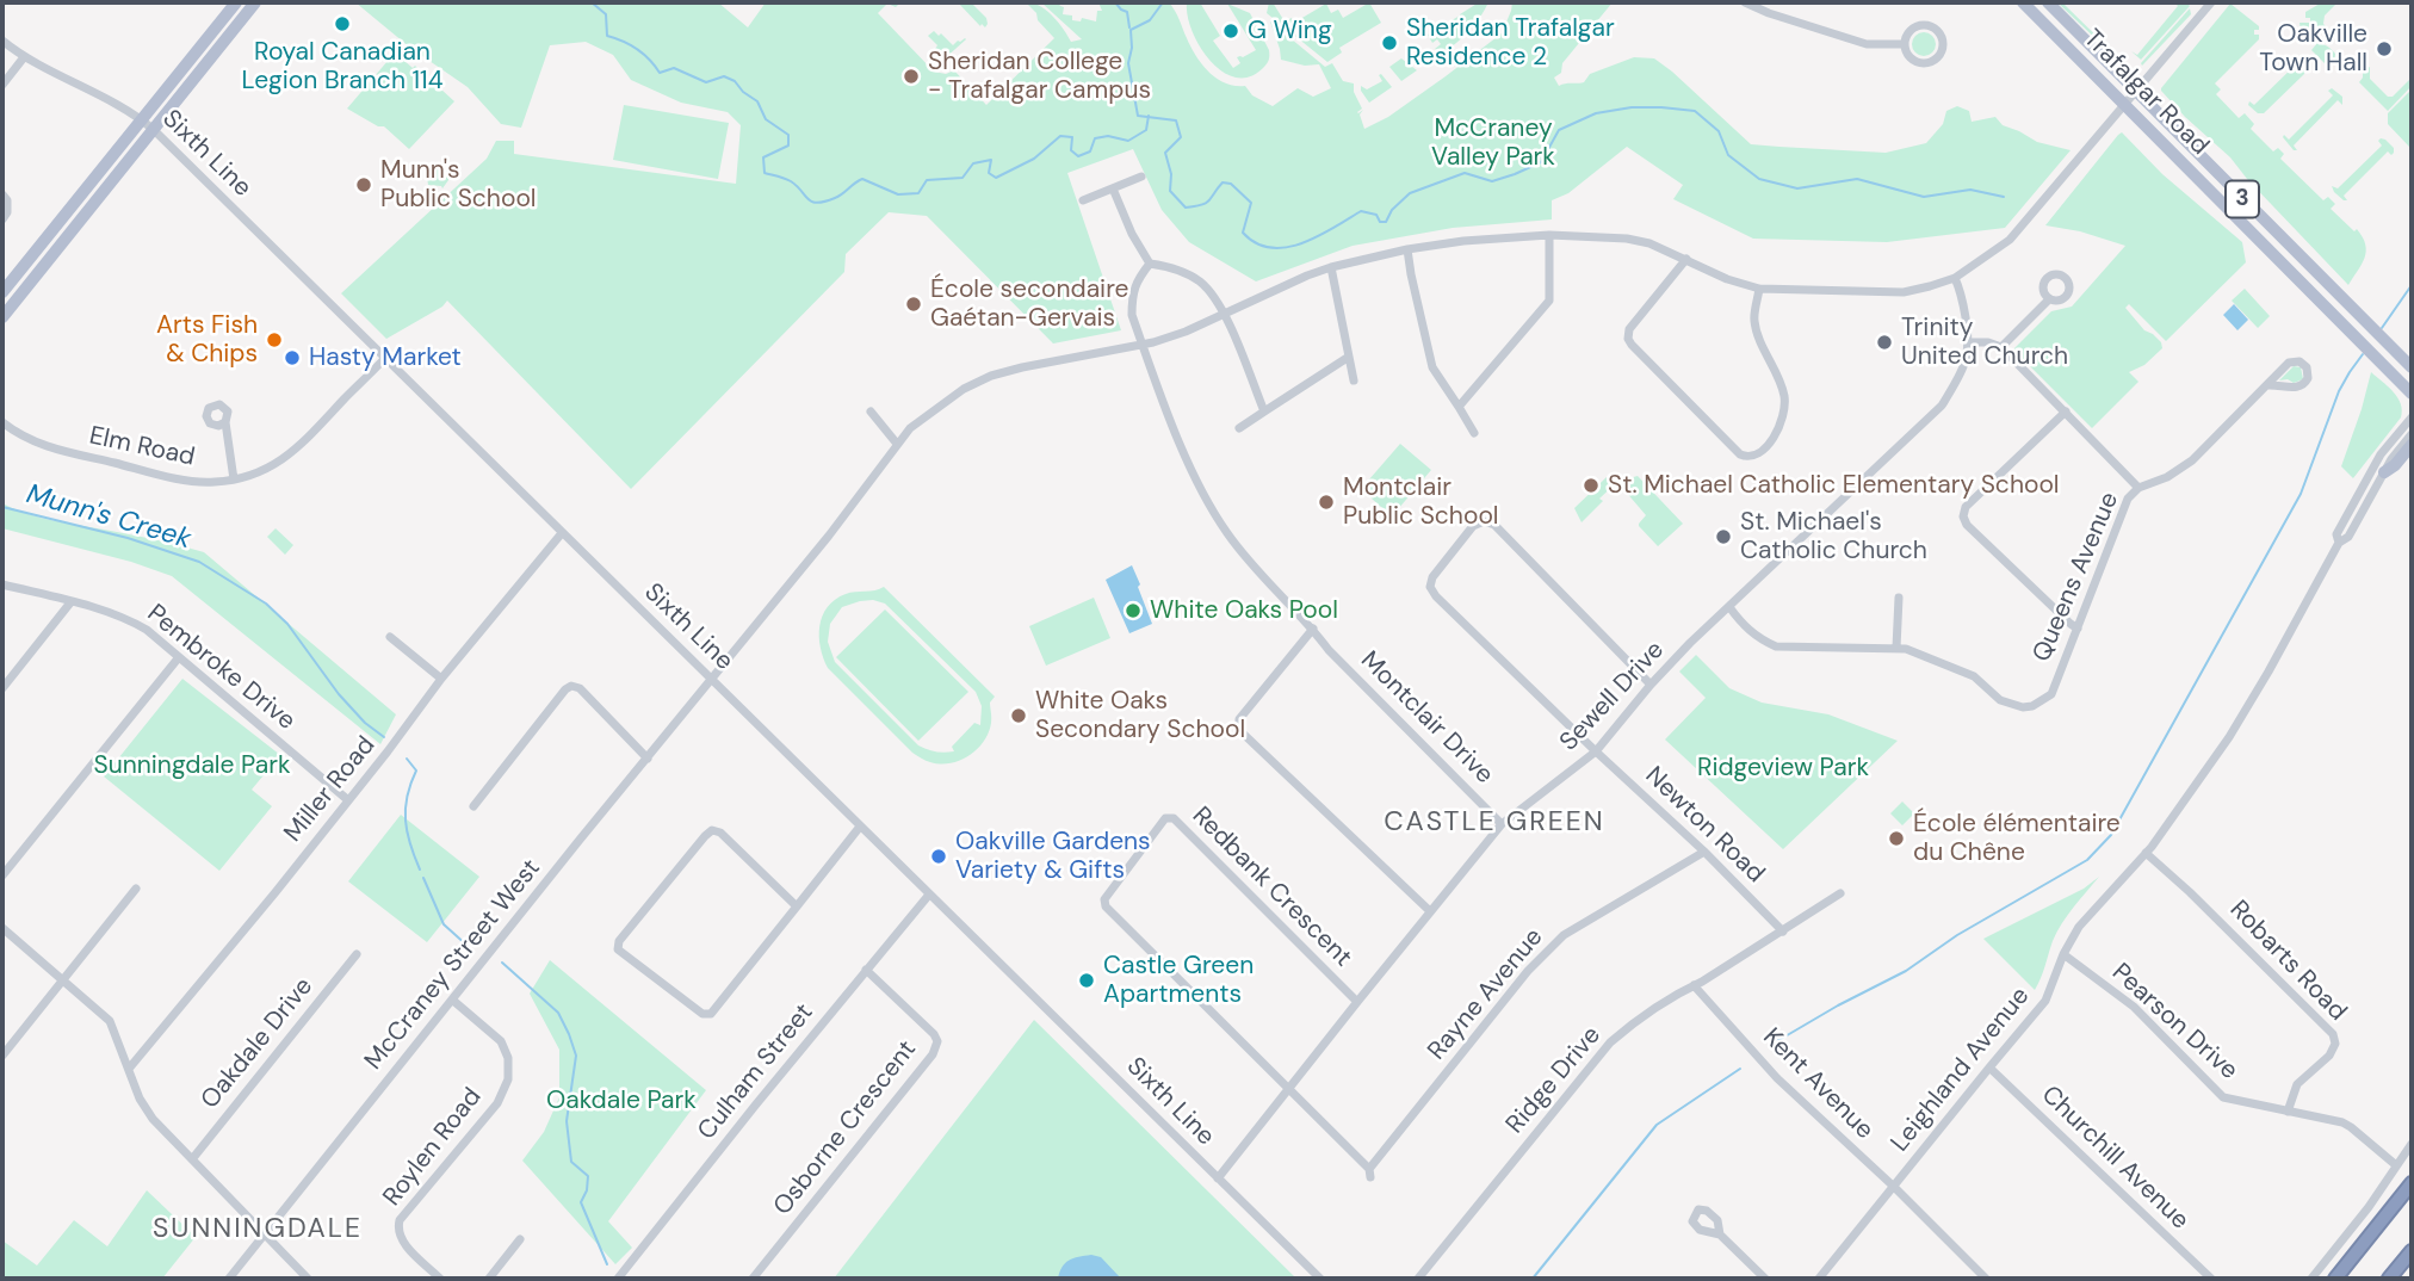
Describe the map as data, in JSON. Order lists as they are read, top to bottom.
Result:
{
  "streets": {
    "main road": ["Trafalgar Road", "3"],
    "street": [
      "Sixth Line",
      "Elm Road",
      "Queens Avenue",
      "Pembroke Drive",
      "Sewell Drive",
      "Montclair Drive",
      "Miller Road",
      "Newton Road",
      "Redbank Crescent",
      "Robarts Road",
      "McCraney Street West",
      "Rayne Avenue",
      "Pearson Drive",
      "Oakdale Drive",
      "Leighland Avenue",
      "Culham Street",
      "Ridge Drive",
      "Kent Avenue",
      "Osborne Crescent",
      "Roylen Road",
      "Churchill Avenue"
    ]
  },
  "crossings": [
    ["Trafalgar Road", "McCraney Street West"],
    ["Sixth Line", "Elm Road"],
    ["Sixth Line", "Sewell Drive"],
    ["Sixth Line", "Miller Road"],
    ["Sixth Line", "McCraney Street West"],
    ["Sixth Line", "Culham Street"],
    ["Queens Avenue", "Sewell Drive"],
    ["Pembroke Drive", "Miller Road"],
    ["Sewell Drive", "Montclair Drive"],
    ["Sewell Drive", "Newton Road"],
    ["Sewell Drive", "Redbank Crescent"],
    ["Sewell Drive", "McCraney Street West"],
    ["Sewell Drive", "Rayne Avenue"],
    ["Montclair Drive", "McCraney Street West"],
    ["Newton Road", "Rayne Avenue"],
    ["Newton Road", "Ridge Drive"],
    ["Redbank Crescent", "Rayne Avenue"],
    ["Robarts Road", "Pearson Drive"],
    ["Robarts Road", "Leighland Avenue"],
    ["McCraney Street West", "Roylen Road"],
    ["Pearson Drive", "Leighland Avenue"],
    ["Leighland Avenue", "Kent Avenue"],
    ["Leighland Avenue", "Churchill Avenue"],
    ["Culham Street", "Osborne Crescent"],
    ["Ridge Drive", "Kent Avenue"]
  ],
  "districts": ["CASTLE GREEN", "SUNNINGDALE"],
  "water": ["Munn's Creek"],
  "parks": [
    "McCraney Valley Park",
    "Sunningdale Park",
    "Ridgeview Park",
    "Oakdale Park"
  ],
  "places": [
    "Royal Canadian Legion Branch 114",
    "G Wing",
    "Sheridan Trafalgar Residence 2",
    "Oakville Town Hall",
    "Sheridan College - Trafalgar Campus",
    "Munn's Public School",
    "École secondaire Gaétan-Gervais",
    "Arts Fish & Chips",
    "Trinity United Church",
    "Hasty Market",
    "St. Michael Catholic Elementary School",
    "Montclair Public School",
    "St. Michael's Catholic Church",
    "White Oaks Pool",
    "White Oaks Secondary School",
    "École élémentaire du Chêne",
    "Oakville Gardens Variety & Gifts",
    "Castle Green Apartments"
  ]
}
